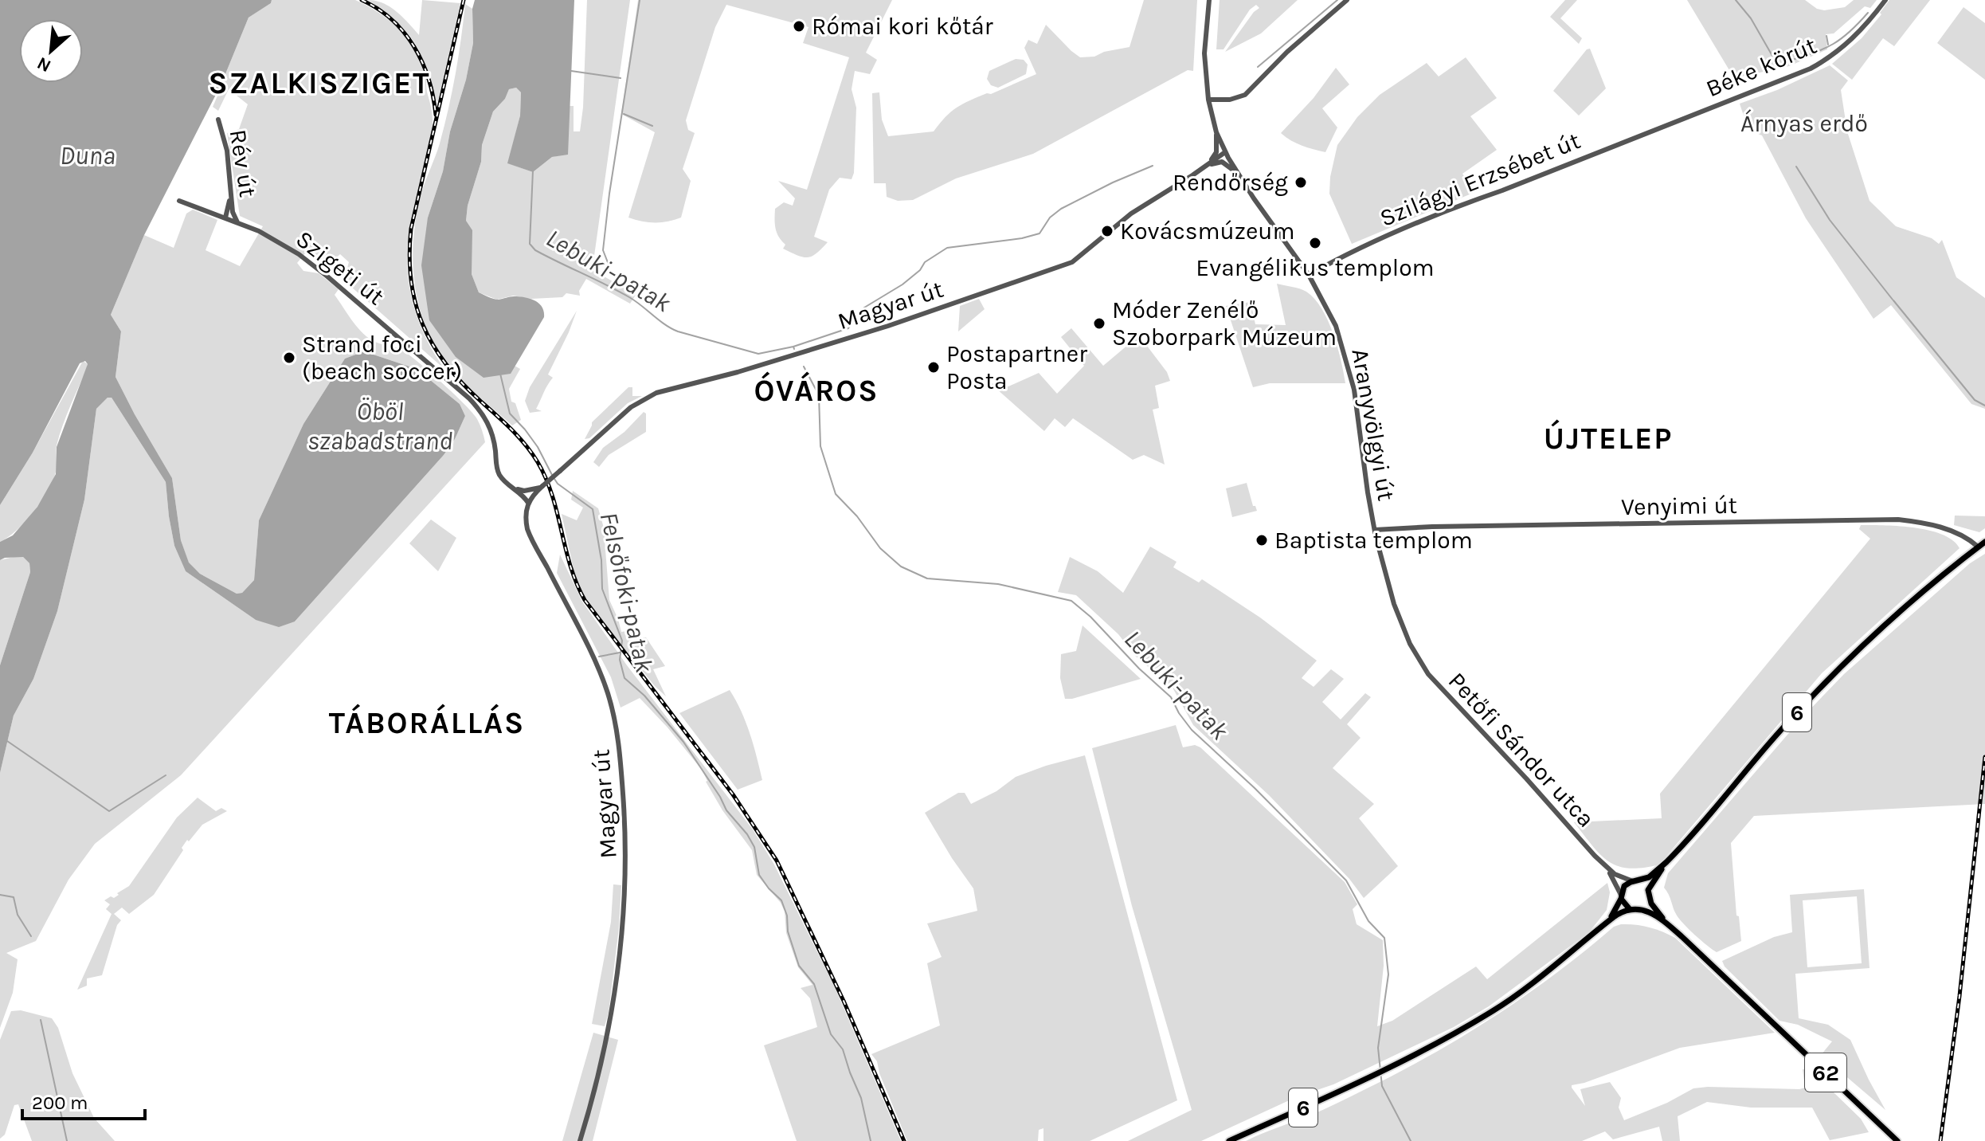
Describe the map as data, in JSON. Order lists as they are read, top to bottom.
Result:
{
  "streets": {
    "main road": ["6", "62"],
    "street": [
      "Béke körút",
      "Rév út",
      "Szilágyi Erzsébet út",
      "Szigeti út",
      "Magyar út",
      "Aranyvölgyi út",
      "Venyimi út",
      "Petőfi Sándor utca"
    ]
  },
  "crossings": [
    ["Béke körút", "Szilágyi Erzsébet út"],
    ["Rév út", "Szigeti út"],
    ["Szilágyi Erzsébet út", "Aranyvölgyi út"],
    ["Magyar út", "Aranyvölgyi út"],
    ["Aranyvölgyi út", "Venyimi út"],
    ["Aranyvölgyi út", "Petőfi Sándor utca"],
    ["Venyimi út", "6"],
    ["6", "Petőfi Sándor utca"],
    ["6", "62"],
    ["Petőfi Sándor utca", "62"]
  ],
  "districts": [
    "SZALKISZIGET",
    "ÓVÁROS",
    "ÚJTELEP",
    "TÁBORÁLLÁS"
  ],
  "water": [
    "Duna",
    "Lebuki-patak",
    "Öböl szabadstrand",
    "Felsőfoki-patak"
  ],
  "parks": ["Árnyas erdő"],
  "places": [
    "Római kori kőtár",
    "Rendőrség",
    "Kovácsmúzeum",
    "Evangélikus templom",
    "Móder Zenélő Szoborpark Múzeum",
    "Strand foci (beach soccer)",
    "Postapartner Posta",
    "Baptista templom"
  ],
  "scale_bar": "200 m",
  "north": "bottom left"
}
